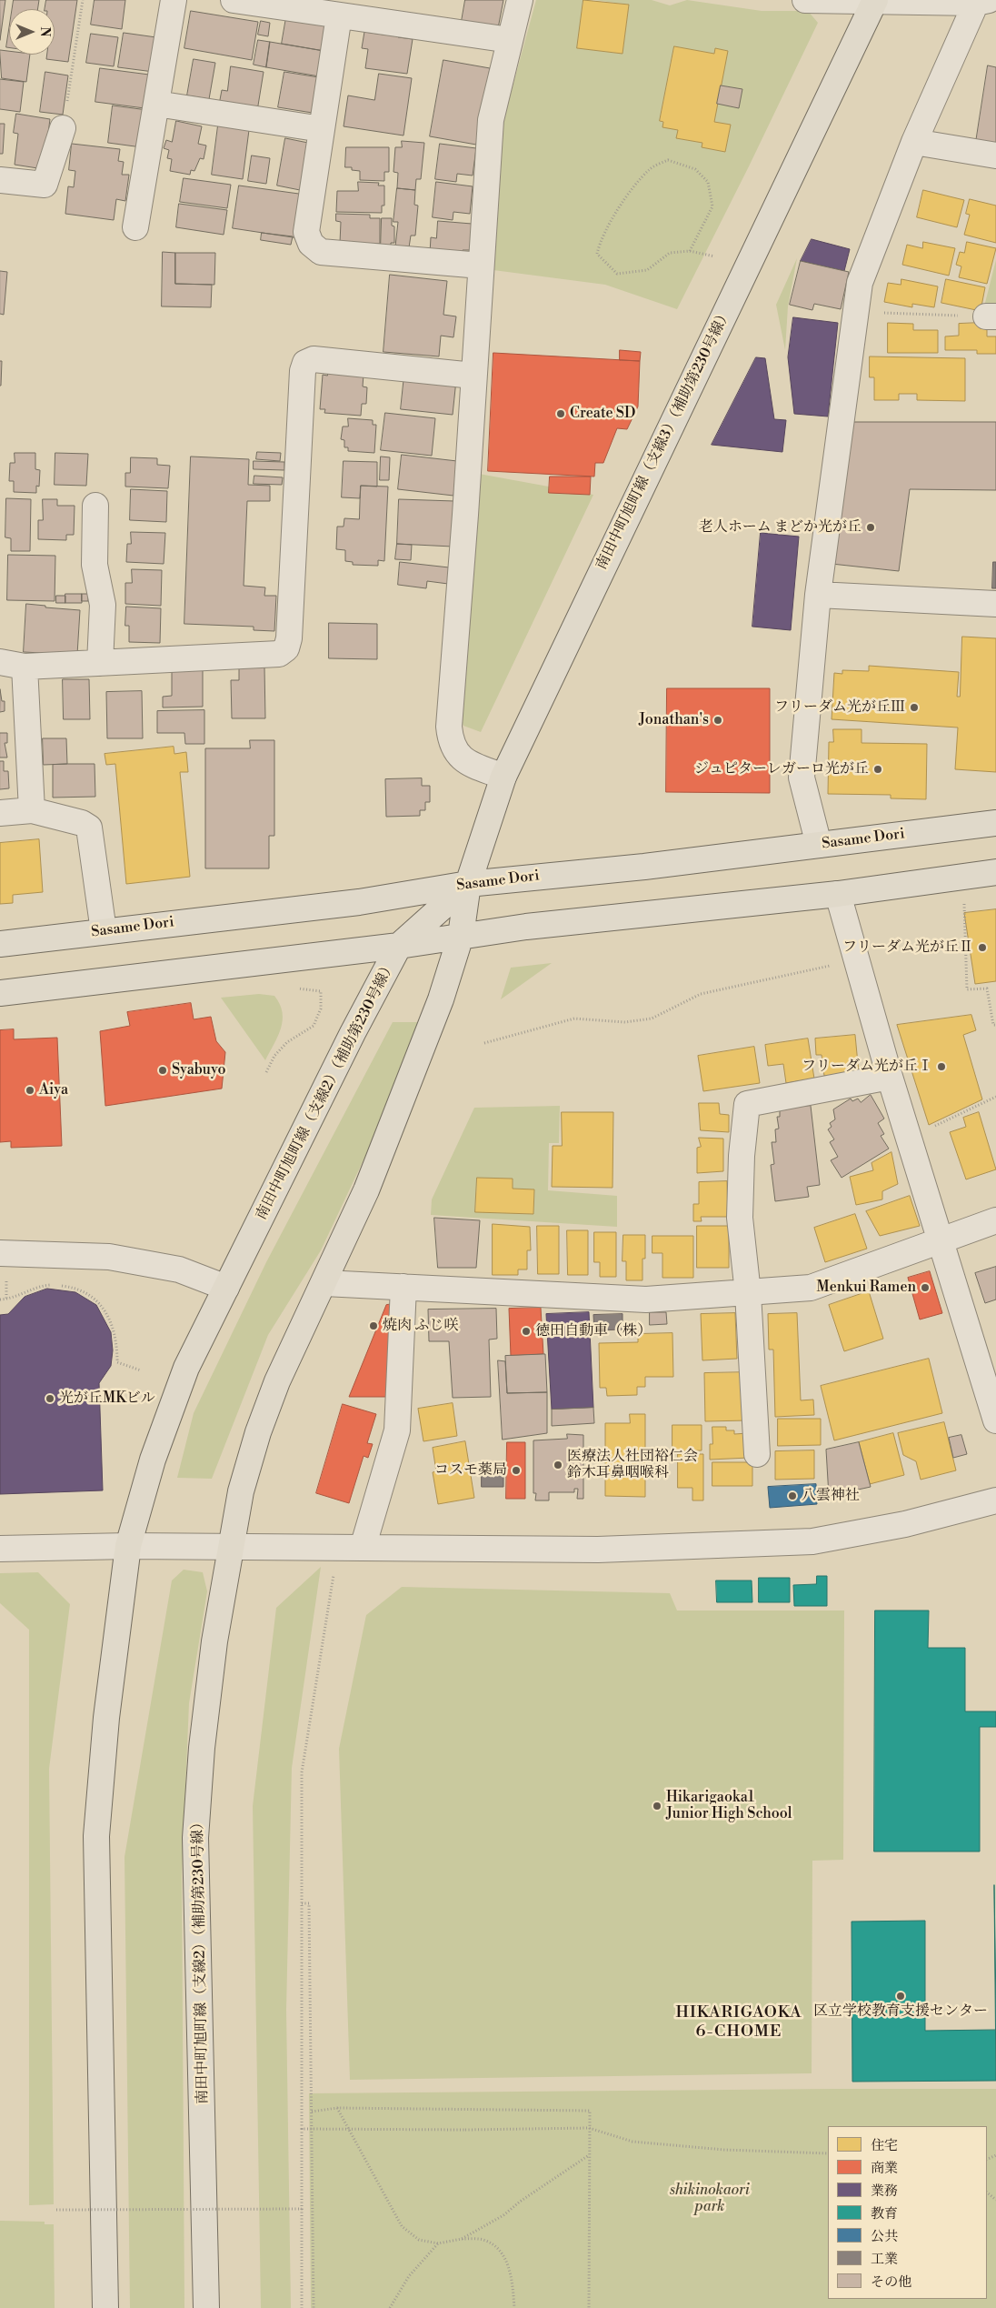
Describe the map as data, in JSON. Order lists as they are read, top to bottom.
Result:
{
  "streets": {
    "main road": ["南田中町旭町線（支線3）（補助第230号線）", "Sasame Dori", "南田中町旭町線（支線2）（補助第230号線）"]
  },
  "crossings": [
    ["南田中町旭町線（支線3）（補助第230号線）", "Sasame Dori"],
    ["南田中町旭町線（支線3）（補助第230号線）", "南田中町旭町線（支線2）（補助第230号線）"],
    ["Sasame Dori", "南田中町旭町線（支線2）（補助第230号線）"]
  ],
  "districts": ["HIKARIGAOKA 6-CHOME"],
  "parks": ["shikinokaori park"],
  "places": [
    "Create SD",
    "老人ホーム まどか光が丘",
    "フリーダム光が丘Ⅲ",
    "Jonathan's",
    "ジュピターレガーロ光が丘",
    "フリーダム光が丘Ⅱ",
    "フリーダム光が丘Ⅰ",
    "Syabuyo",
    "Aiya",
    "Menkui Ramen",
    "焼肉 ふじ咲",
    "徳田自動車（株）",
    "光が丘MKビル",
    "医療法人社団裕仁会 鈴木耳鼻咽喉科",
    "コスモ薬局",
    "八雲神社",
    "Hikarigaoka1 Junior High School",
    "区立学校教育支援センター"
  ],
  "legend": [
    "住宅",
    "商業",
    "業務",
    "教育",
    "公共",
    "工業",
    "その他"
  ],
  "north": "right"
}
